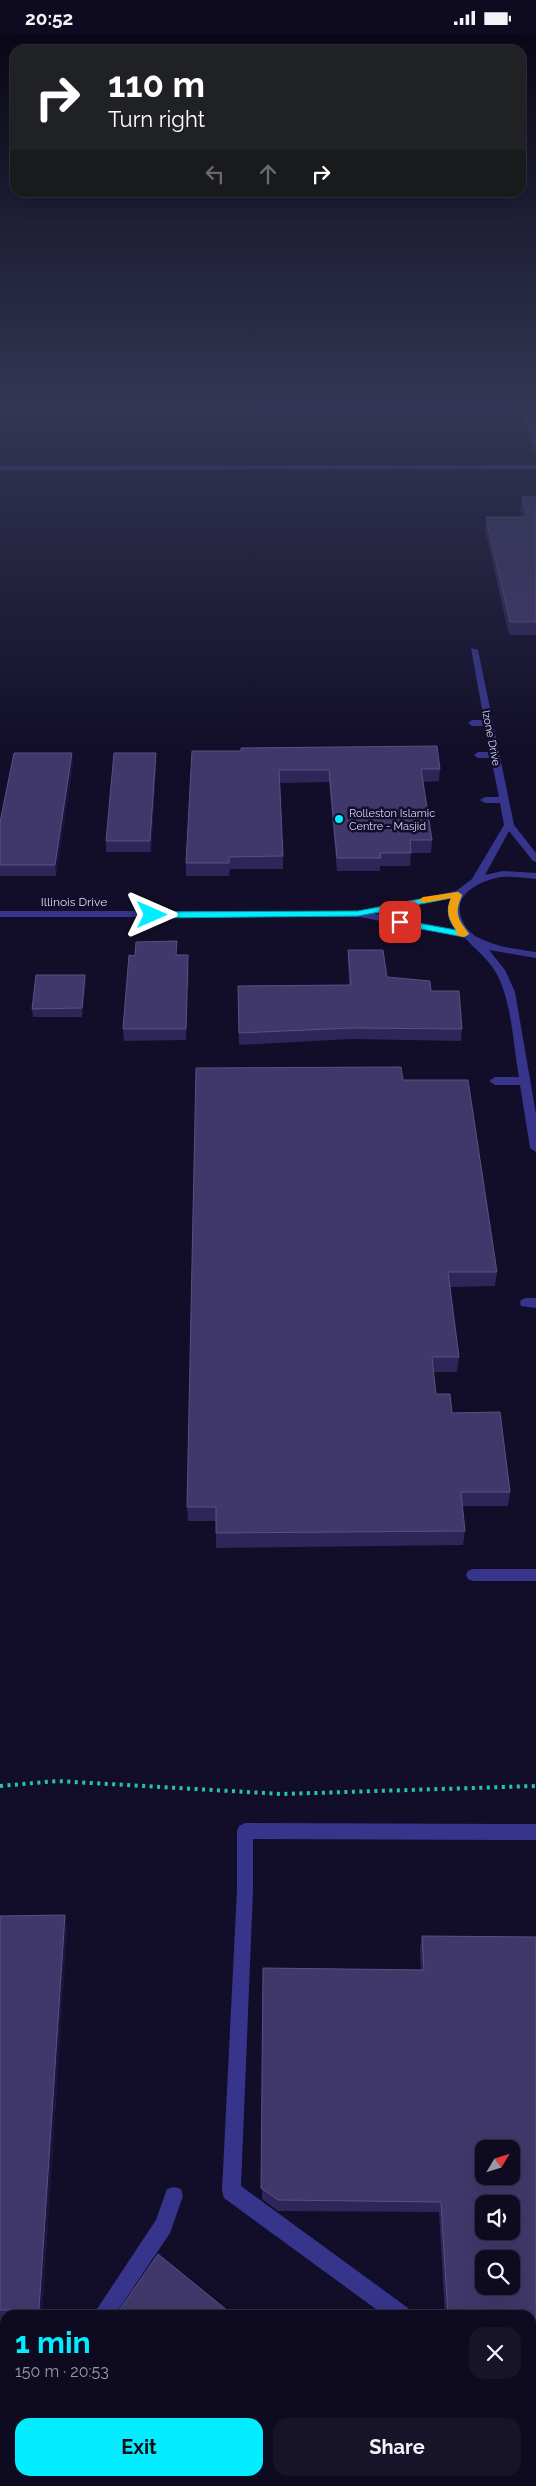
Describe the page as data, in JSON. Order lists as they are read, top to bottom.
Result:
{
  "streets": {
    "street": ["Izone Drive", "Illinois Drive"]
  },
  "places": ["Rolleston Islamic Centre - Masjid"],
  "north": "top right",
  "page": {
    "status": "20:52",
    "turn": ["110 m", "Turn right"],
    "heading": ["1 min", "150 m · 20:53"],
    "buttons": ["Exit", "Share"]
  }
}
